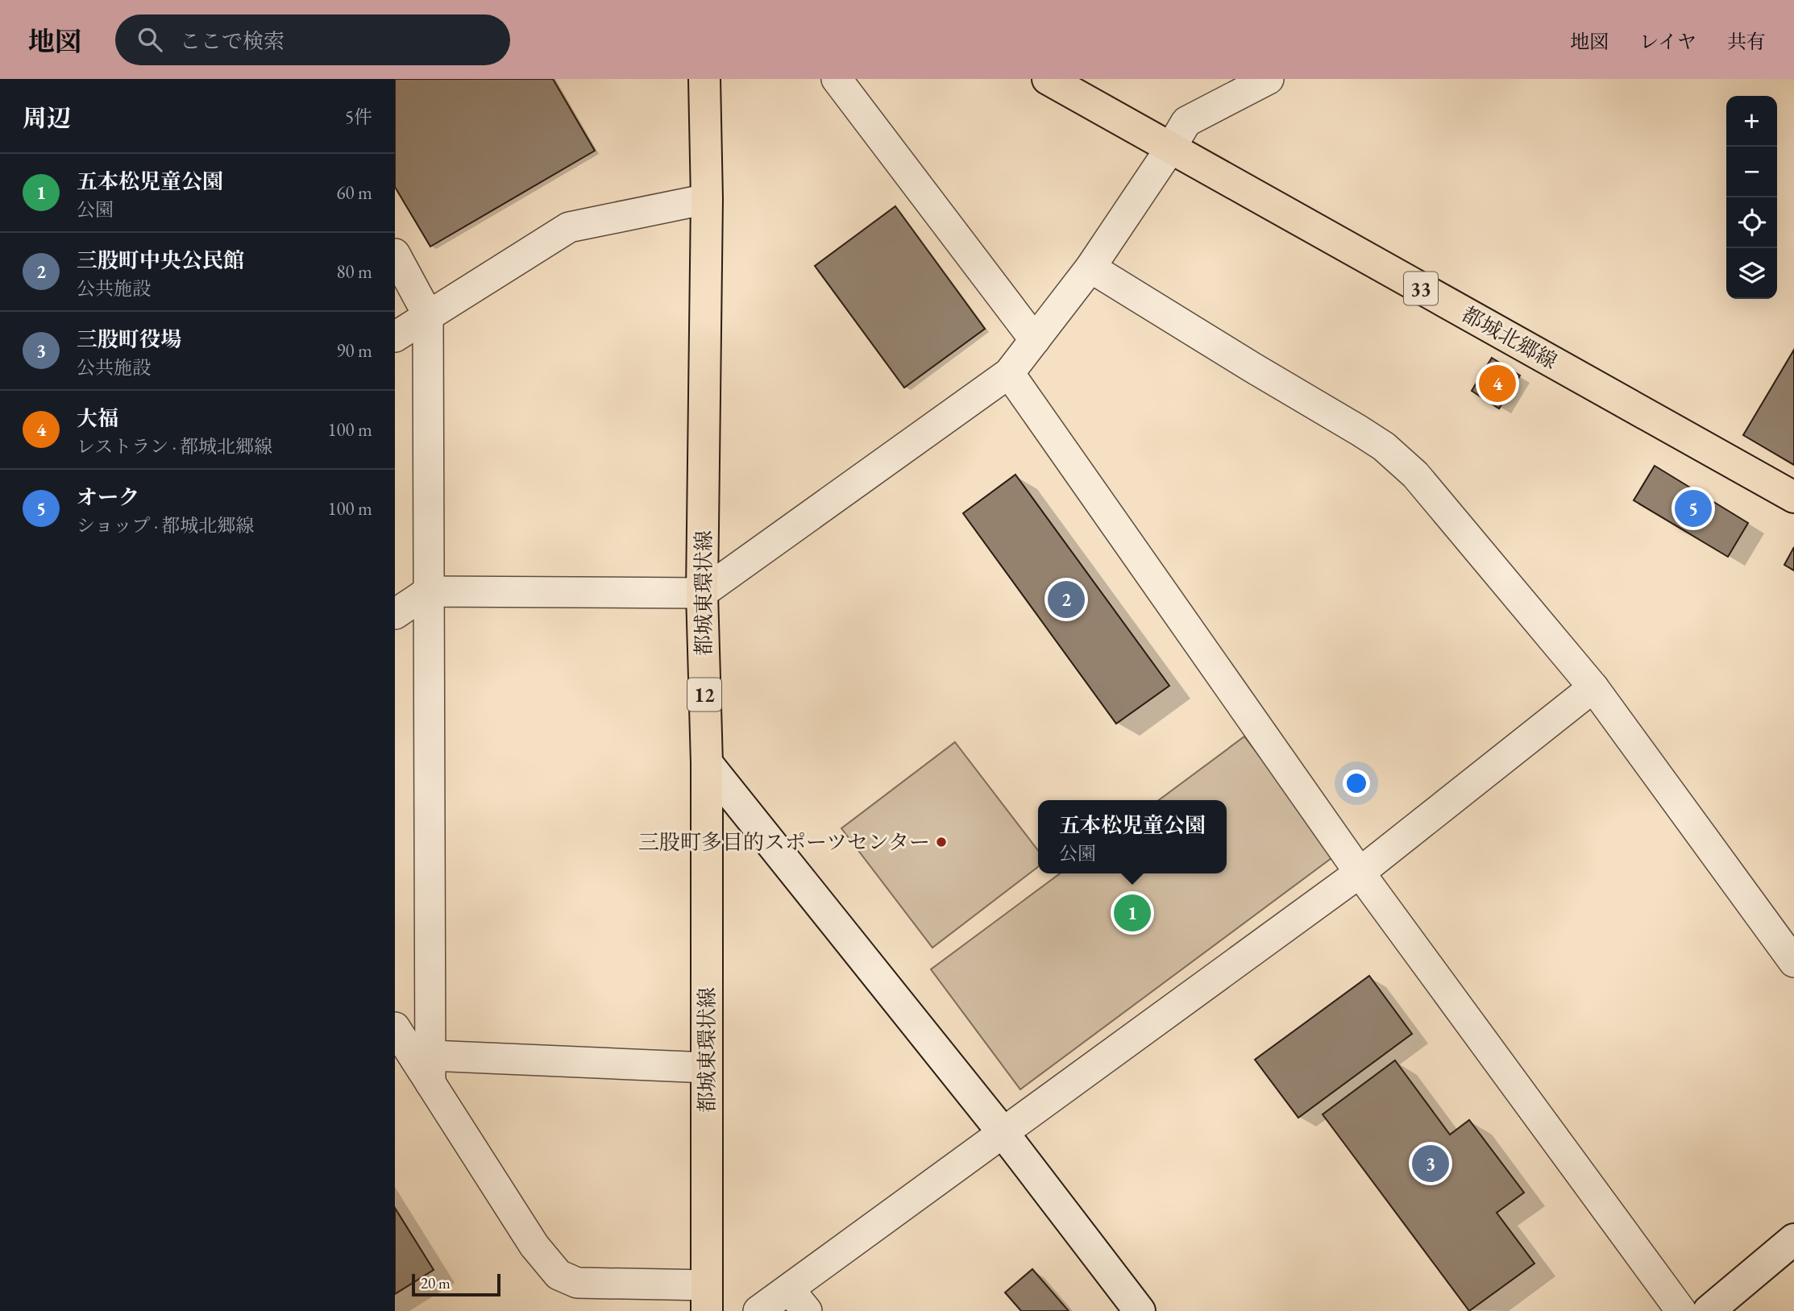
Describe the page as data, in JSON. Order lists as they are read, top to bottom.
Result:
{
  "streets": {
    "main road": [
      "33",
      "都城北郷線",
      "都城東環状線",
      "12"
    ]
  },
  "places": ["三股町多目的スポーツセンター"],
  "scale_bar": "20 m",
  "page": {
    "header": "地図",
    "search": "ここで検索",
    "nav": ["地図", "レイヤ", "共有"],
    "heading": ["周辺", "5件"],
    "map_buttons": ["+", "−"],
    "list": [
      {
        "mark": "1",
        "name": "五本松児童公園",
        "note": "公園",
        "value": "60 m"
      },
      {
        "mark": "2",
        "name": "三股町中央公民館",
        "note": "公共施設",
        "value": "80 m"
      },
      {
        "mark": "3",
        "name": "三股町役場",
        "note": "公共施設",
        "value": "90 m"
      },
      {
        "mark": "4",
        "name": "大福",
        "note": "レストラン · 都城北郷線",
        "value": "100 m"
      },
      {
        "mark": "5",
        "name": "オーク",
        "note": "ショップ · 都城北郷線",
        "value": "100 m"
      }
    ],
    "pins": [
      "4",
      "5",
      "2",
      "1",
      "3"
    ],
    "popup": ["五本松児童公園", "公園"],
    "scale": "20 m"
  }
}
